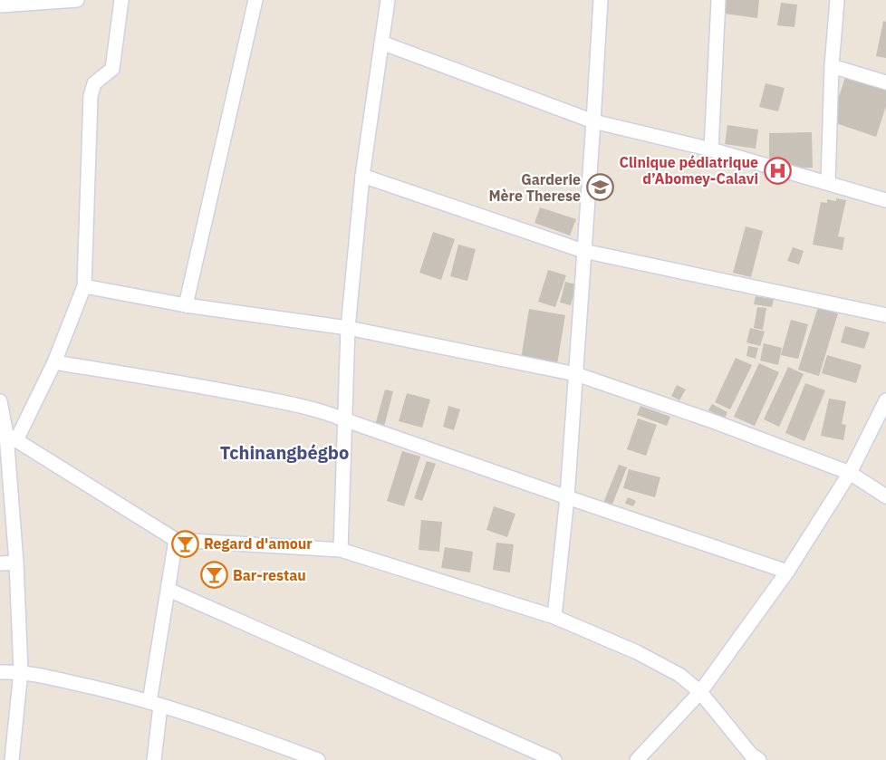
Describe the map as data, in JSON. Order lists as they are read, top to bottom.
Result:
{
  "districts": ["Tchinangbégbo"],
  "places": {
    "hospital": ["Clinique pédiatrique d’Abomey-Calavi"],
    "school or university": ["Garderie Mère Therese"],
    "bar": ["Regard d'amour", "Bar-restau"]
  }
}
